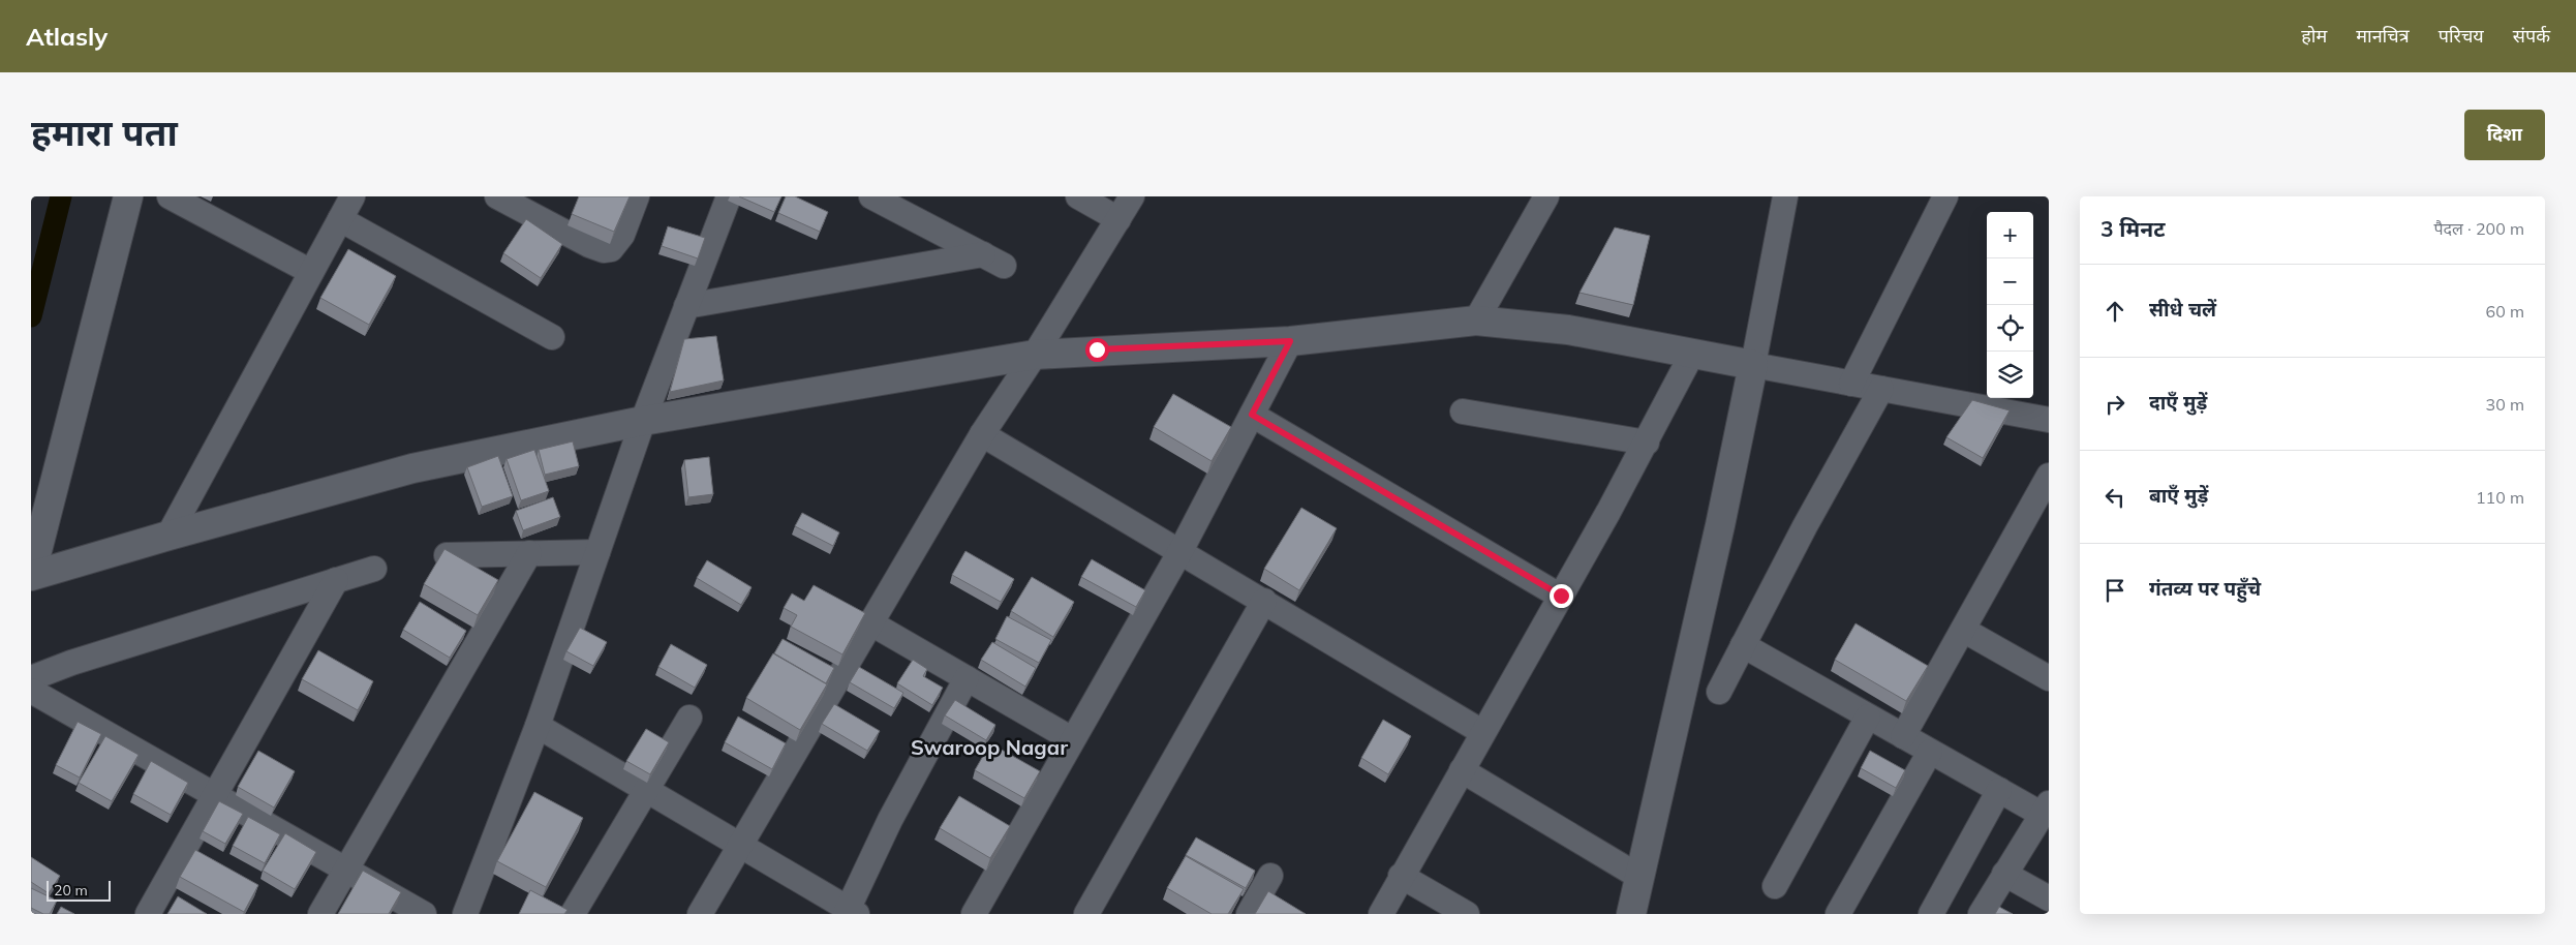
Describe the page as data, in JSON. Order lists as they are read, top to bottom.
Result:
{
  "districts": ["Swaroop Nagar"],
  "scale_bar": "20 m",
  "page": {
    "header": "Atlasly",
    "nav": [
      "होम",
      "मानचित्र",
      "परिचय",
      "संपर्क"
    ],
    "title": "हमारा पता",
    "buttons": "दिशा",
    "heading": ["3 मिनट", "पैदल · 200 m"],
    "map_buttons": ["+", "−"],
    "list": [
      ["सीधे चलें", "60 m"],
      ["दाएँ मुड़ें", "30 m"],
      ["बाएँ मुड़ें", "110 m"],
      "गंतव्य पर पहुँचे"
    ],
    "scale": "20 m"
  }
}
